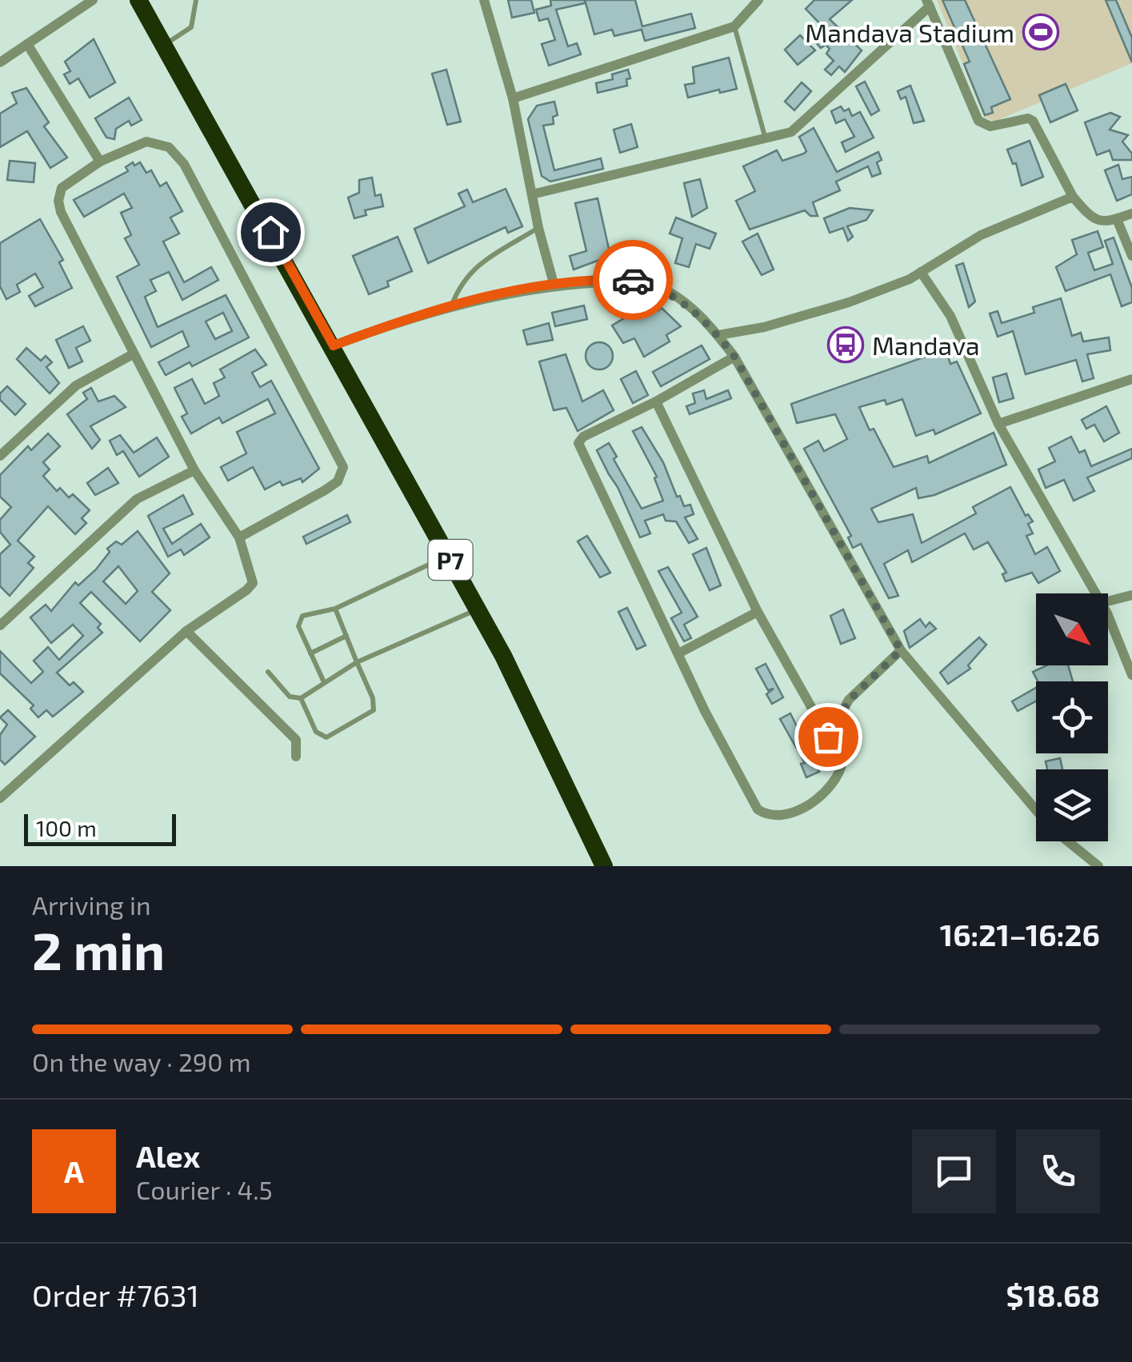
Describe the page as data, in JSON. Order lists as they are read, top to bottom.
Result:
{
  "streets": {
    "highway": ["P7"]
  },
  "places": {
    "sports": ["Mandava Stadium"],
    "bus stop": ["Mandava"]
  },
  "scale_bar": "100 m",
  "north": "bottom right",
  "page": {
    "scale": "100 m",
    "heading": ["2 min", "Arriving in", "16:21–16:26"],
    "panel": [
      "Alex",
      "Courier · 4.5",
      "Order #7631",
      "$18.68"
    ],
    "bar": "On the way · 290 m",
    "round": "A"
  }
}
